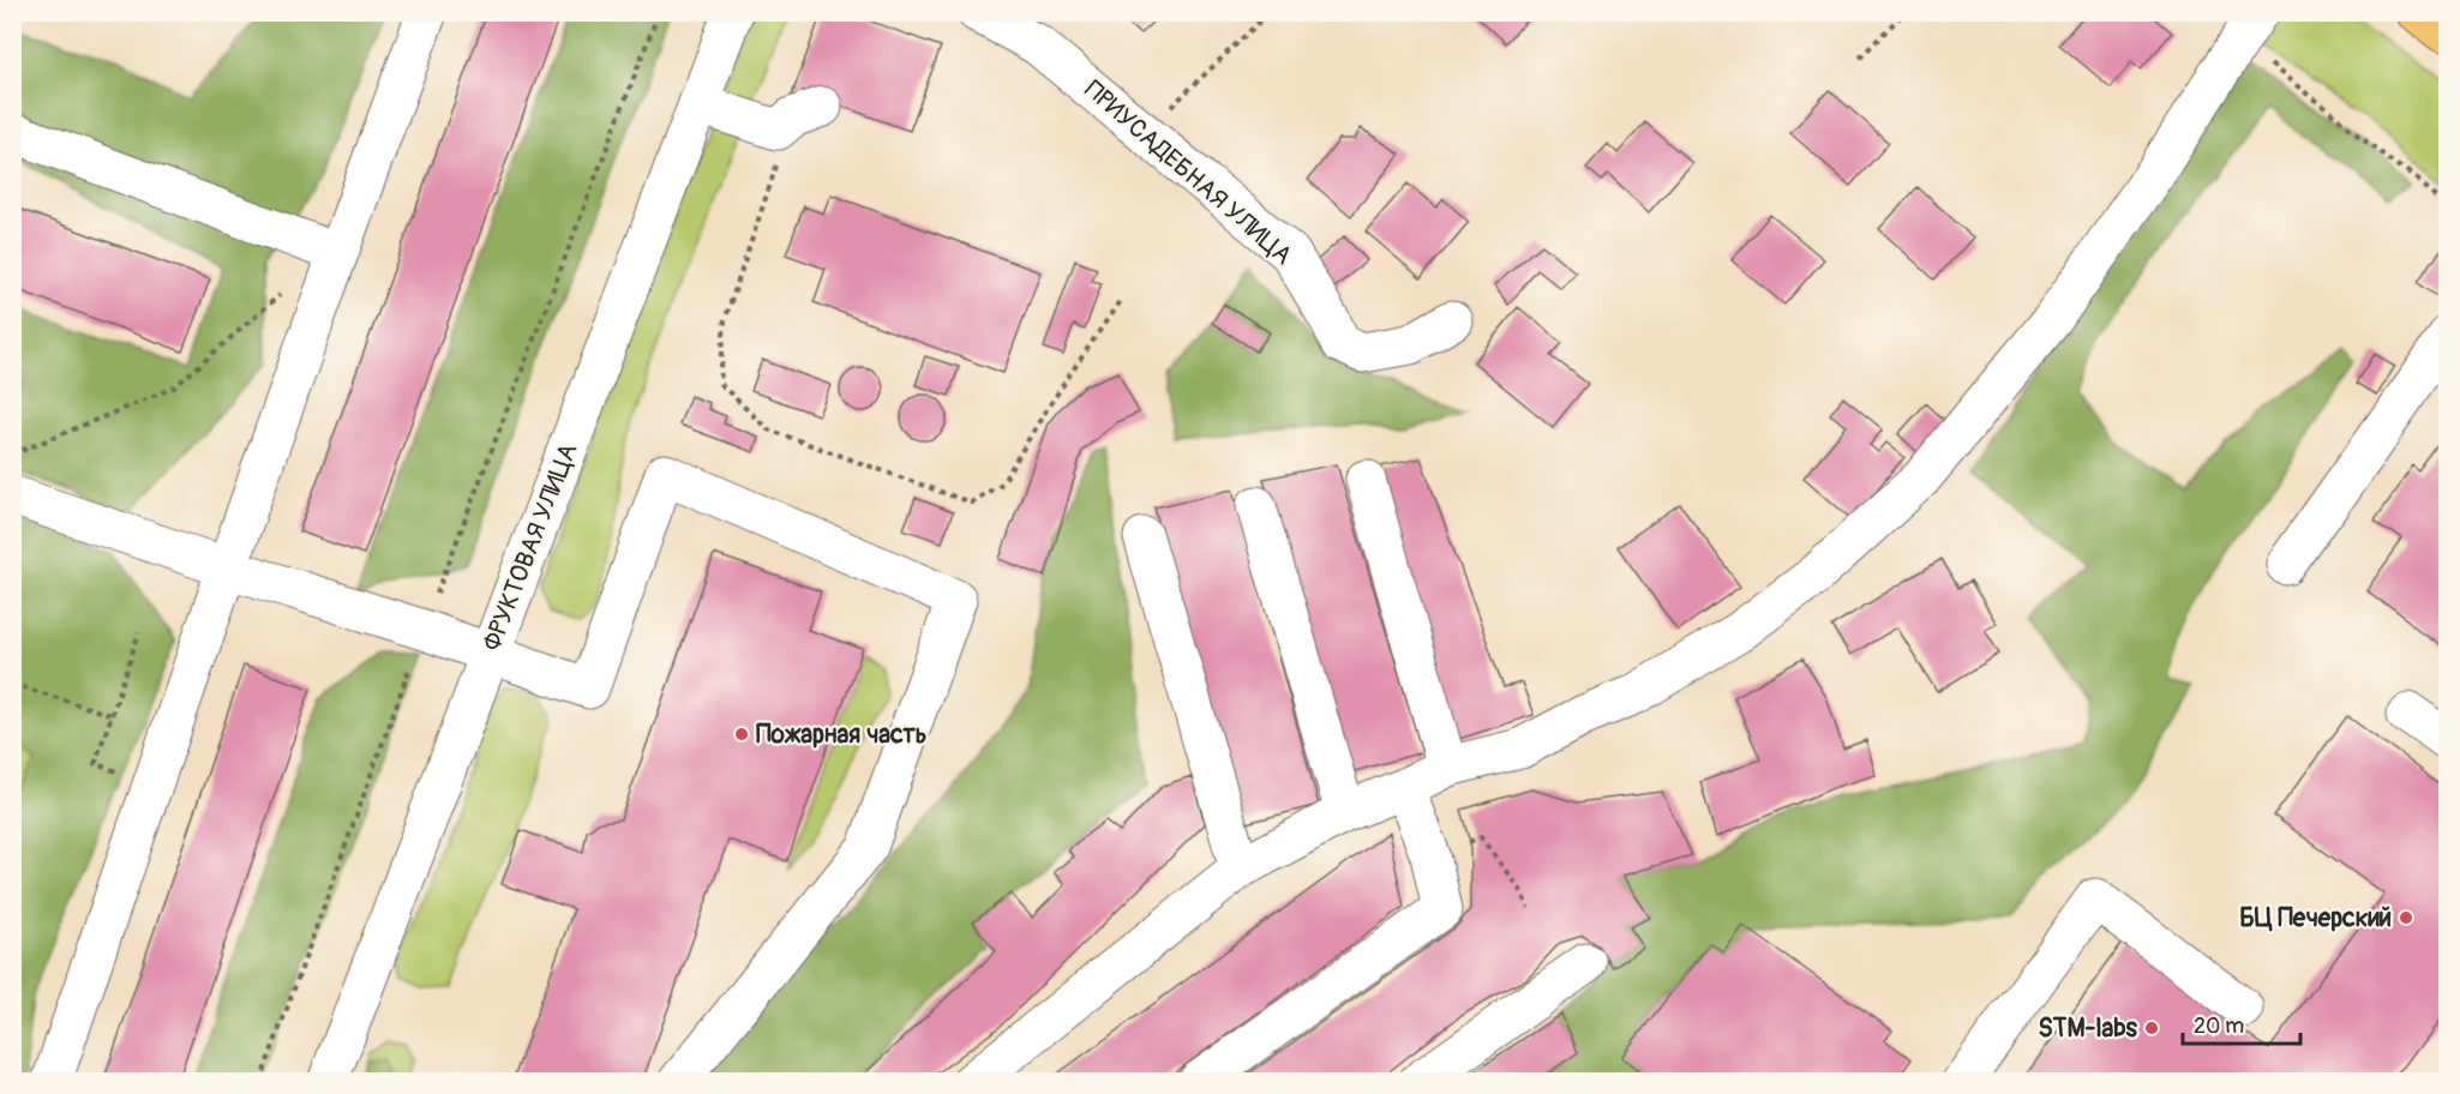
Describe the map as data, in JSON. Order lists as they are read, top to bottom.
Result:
{
  "streets": {
    "street": ["ПРИУСАДЕБНАЯ УЛИЦА", "ФРУКТОВАЯ УЛИЦА"]
  },
  "places": ["Пожарная часть", "БЦ Печерский", "STM-labs"],
  "scale_bar": "20 m"
}
